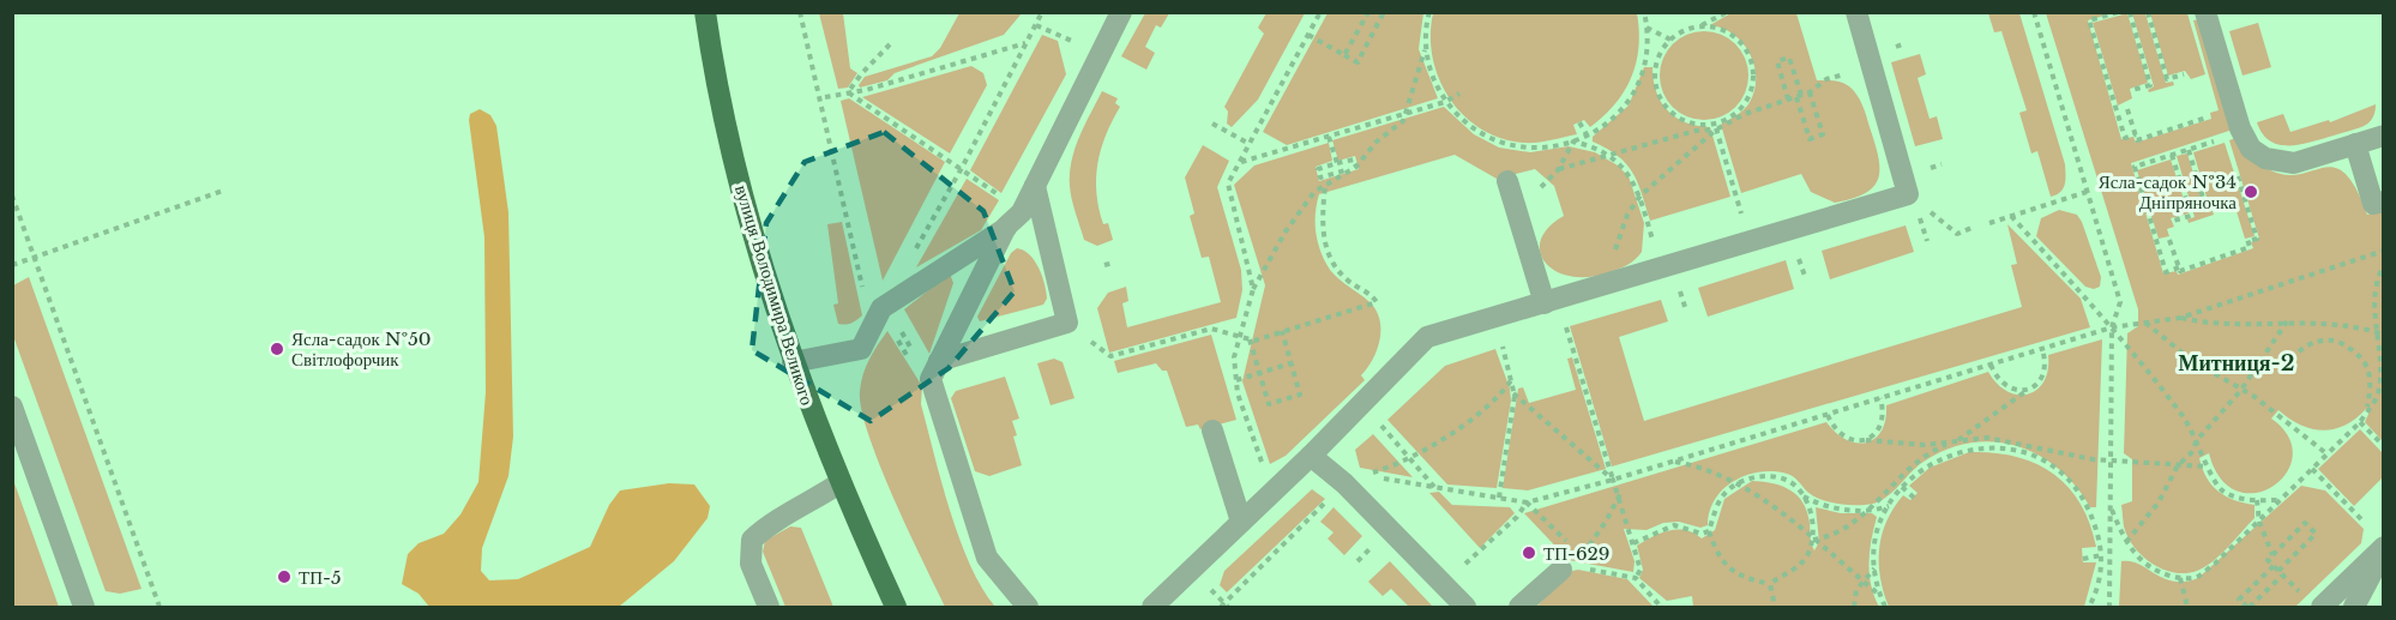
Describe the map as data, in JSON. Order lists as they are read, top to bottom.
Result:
{
  "streets": {
    "main road": ["вулиця Володимира Великого"]
  },
  "districts": ["Митниця-2"],
  "places": [
    "Ясла-садок №34 Дніпряночка",
    "Ясла-садок №50 Світлофорчик",
    "ТП-629",
    "ТП-5"
  ]
}
